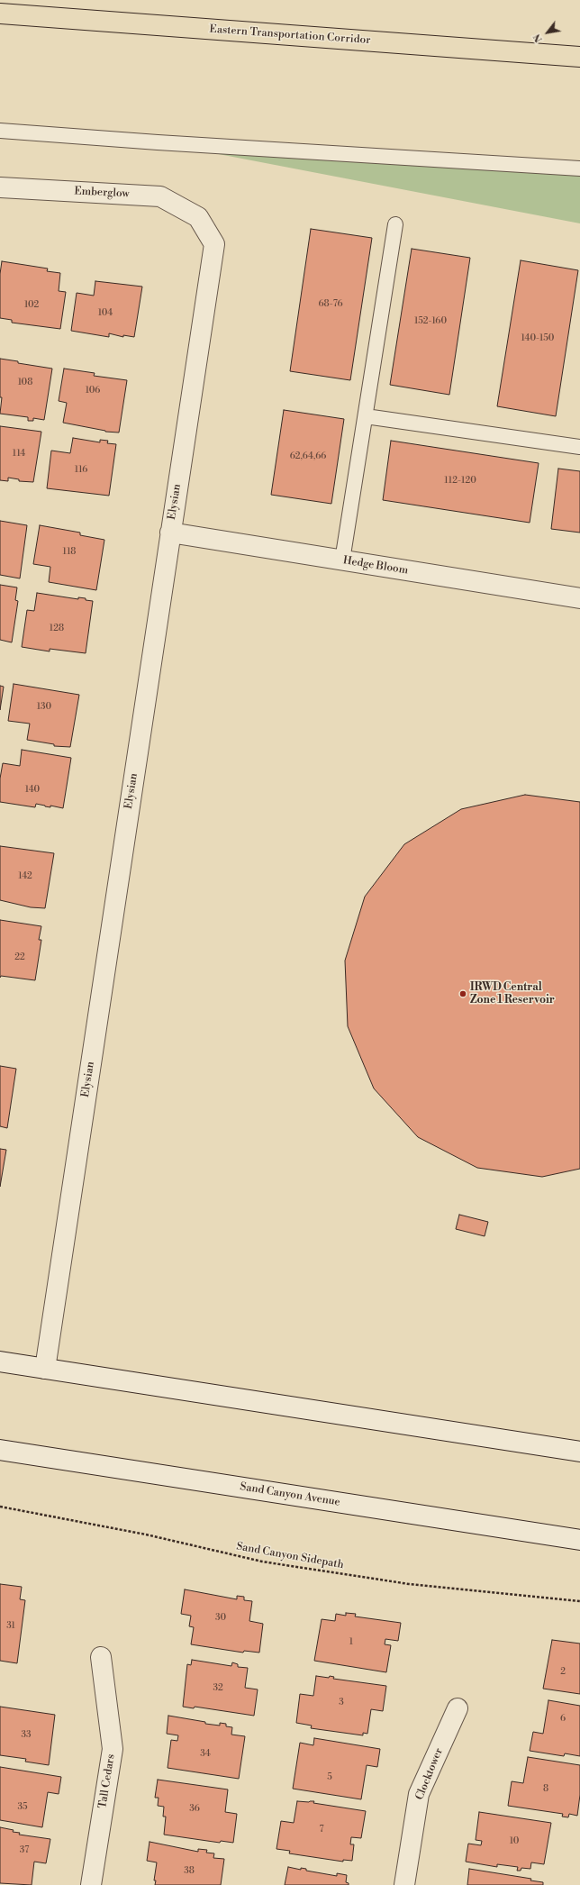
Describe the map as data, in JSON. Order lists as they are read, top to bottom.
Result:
{
  "streets": {
    "highway": ["Eastern Transportation Corridor"],
    "street": [
      "Emberglow",
      "Elysian",
      "Hedge Bloom",
      "Sand Canyon Avenue",
      "Clocktower",
      "Tall Cedars"
    ],
    "path": ["Sand Canyon Sidepath"]
  },
  "crossings": [
    ["Emberglow", "Elysian"],
    ["Elysian", "Hedge Bloom"]
  ],
  "places": ["IRWD Central Zone 1 Reservoir"],
  "house_numbers": [
    "68-76",
    "102",
    "104",
    "152-160",
    "140-150",
    "108",
    "106",
    "114",
    "62,64,66",
    "116",
    "112-120",
    "118",
    "128",
    "130",
    "140",
    "142",
    "22",
    "30",
    "31",
    "1",
    "2",
    "32",
    "3",
    "6",
    "33",
    "34",
    "5",
    "8",
    "35",
    "36",
    "7",
    "10",
    "37",
    "38"
  ],
  "north": "bottom left"
}
